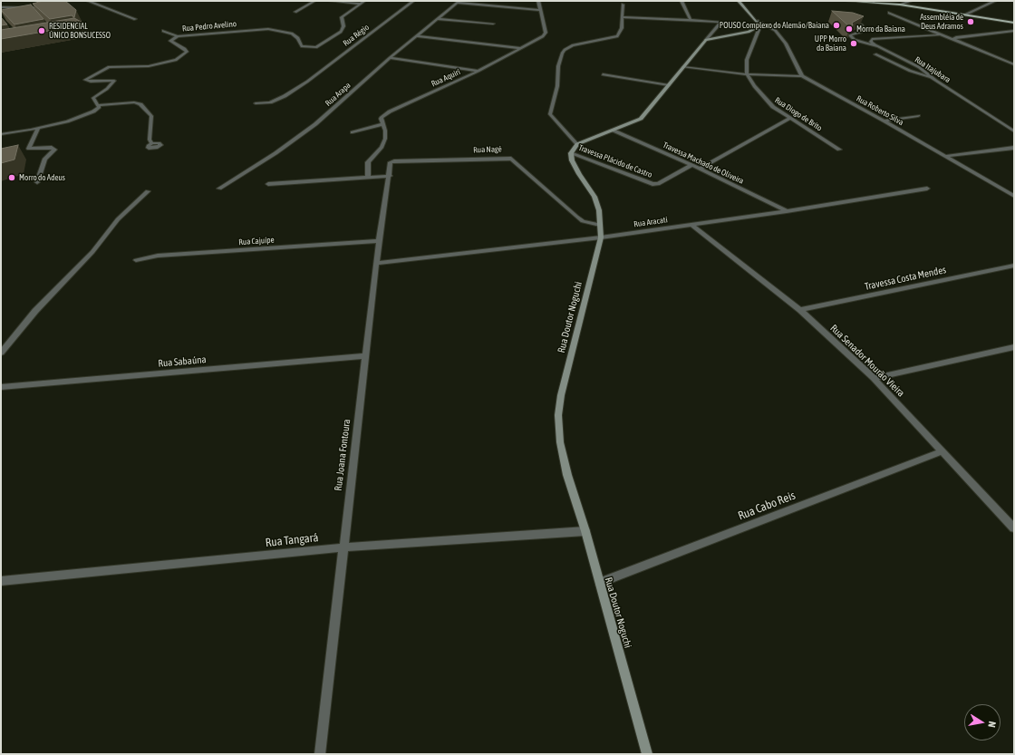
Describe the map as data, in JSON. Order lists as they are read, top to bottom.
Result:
{
  "streets": {
    "street": [
      "Rua Pedro Avelino",
      "Rua Régio",
      "Rua Itajubara",
      "Rua Aquiri",
      "Rua Arapa",
      "Rua Roberto Silva",
      "Rua Diogo de Brito",
      "Rua Nagé",
      "Travessa Plácido de Castro",
      "Travessa Machado de Oliveira",
      "Rua Aracati",
      "Rua Cajuípe",
      "Travessa Costa Mendes",
      "Rua Doutor Noguchi",
      "Rua Senador Mourão Vieira",
      "Rua Sabaúna",
      "Rua Joana Fontoura",
      "Rua Cabo Reis",
      "Rua Tangará"
    ]
  },
  "crossings": [
    ["Rua Nagé", "Rua Doutor Noguchi"],
    ["Rua Nagé", "Rua Joana Fontoura"],
    ["Travessa Plácido de Castro", "Travessa Machado de Oliveira"],
    ["Travessa Plácido de Castro", "Rua Doutor Noguchi"],
    ["Travessa Machado de Oliveira", "Rua Aracati"],
    ["Rua Aracati", "Rua Doutor Noguchi"],
    ["Rua Aracati", "Rua Senador Mourão Vieira"],
    ["Rua Aracati", "Rua Joana Fontoura"],
    ["Rua Cajuípe", "Rua Joana Fontoura"],
    ["Travessa Costa Mendes", "Rua Senador Mourão Vieira"],
    ["Rua Doutor Noguchi", "Rua Cabo Reis"],
    ["Rua Doutor Noguchi", "Rua Tangará"],
    ["Rua Senador Mourão Vieira", "Rua Cabo Reis"],
    ["Rua Sabaúna", "Rua Joana Fontoura"],
    ["Rua Joana Fontoura", "Rua Tangará"]
  ],
  "places": [
    "Assembléia de Deus Adramos",
    "POUSO Complexo do Alemão/Baiana",
    "Morro da Baiana",
    "RESIDENCIAL ÚNICO BONSUCESSO",
    "UPP Morro da Baiana",
    "Morro do Adeus"
  ],
  "north": "right"
}
